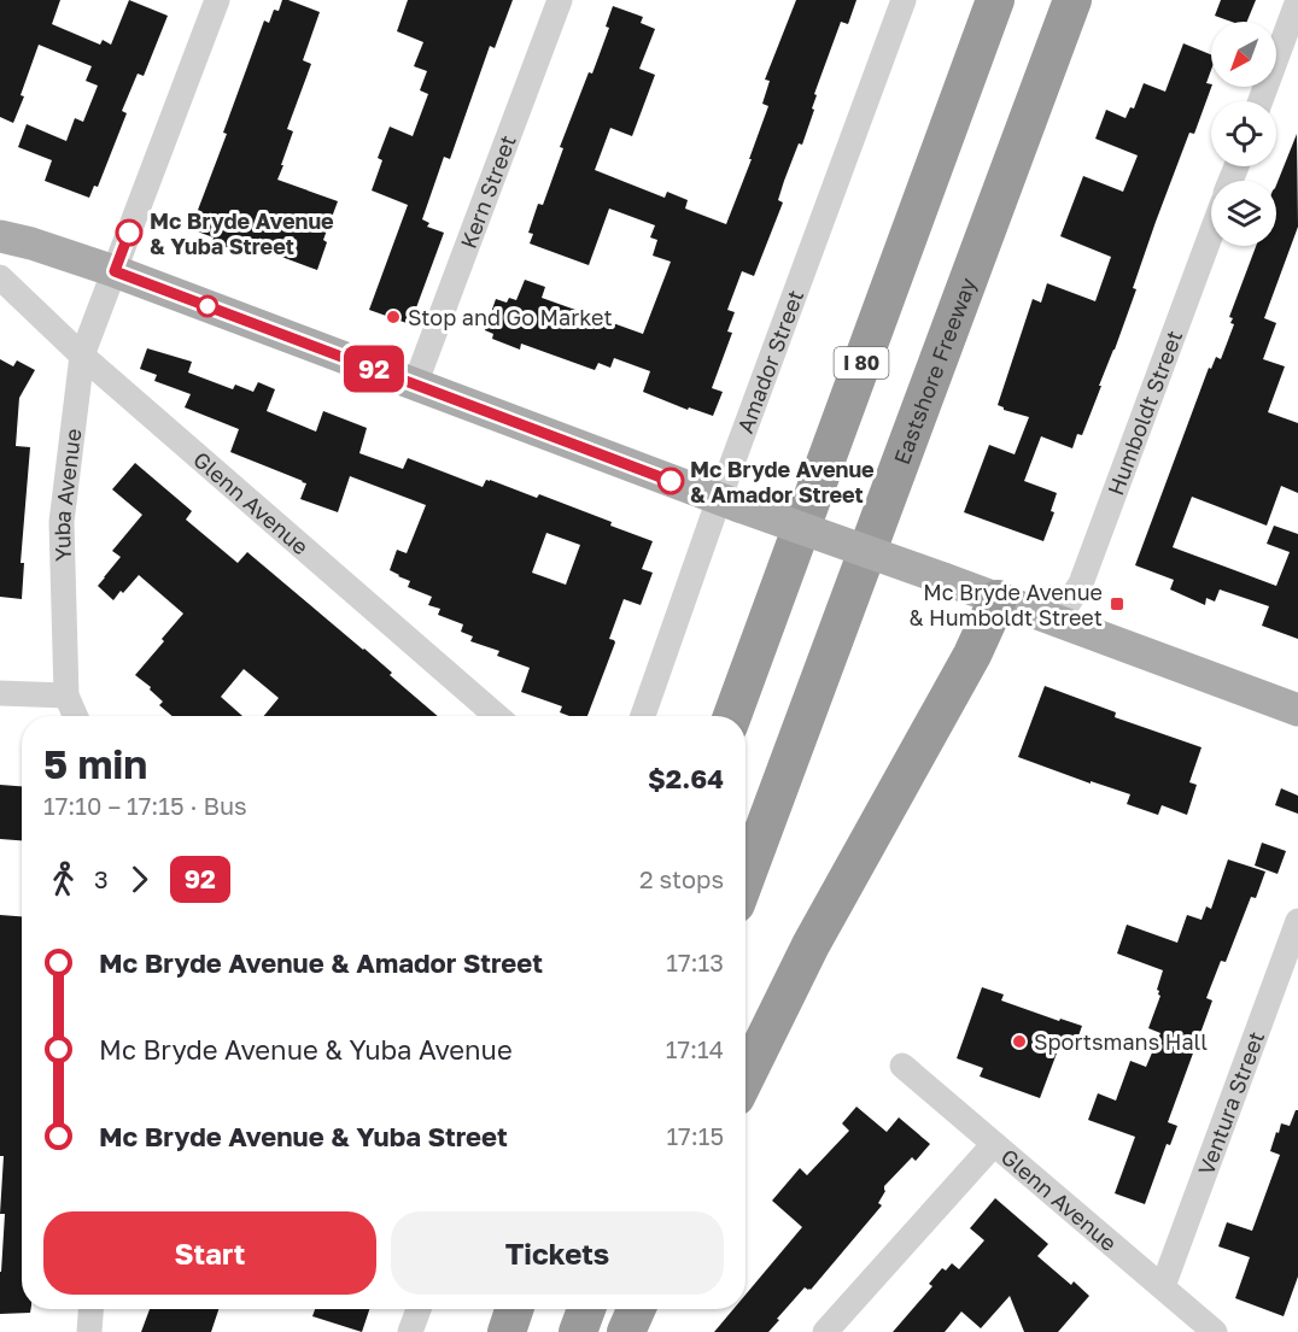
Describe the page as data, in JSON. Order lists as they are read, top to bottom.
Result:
{
  "streets": {
    "highway": ["I 80", "Eastshore Freeway"],
    "street": [
      "Kern Street",
      "Amador Street",
      "Humboldt Street",
      "Yuba Avenue",
      "Glenn Avenue",
      "Ventura Street"
    ]
  },
  "crossings": [
    ["Yuba Avenue", "Glenn Avenue"],
    ["Glenn Avenue", "Ventura Street"]
  ],
  "places": {
    "other": [
      "Mc Bryde Avenue & Yuba Street",
      "Stop and Go Market",
      "Mc Bryde Avenue & Amador Street",
      "Sportsmans Hall"
    ],
    "transit": ["Mc Bryde Avenue & Humboldt Street"]
  },
  "lines": ["bus line 92"],
  "north": "bottom left",
  "page": {
    "on_map": "92",
    "heading": ["5 min", "17:10 – 17:15 · Bus", "$2.64"],
    "legs": ["3", "92", "2 stops"],
    "list": [
      {
        "name": "Mc Bryde Avenue & Amador Street",
        "value": "17:13"
      },
      {
        "name": "Mc Bryde Avenue & Yuba Avenue",
        "value": "17:14"
      },
      {
        "name": "Mc Bryde Avenue & Yuba Street",
        "value": "17:15"
      }
    ],
    "buttons": ["Start", "Tickets"]
  }
}
